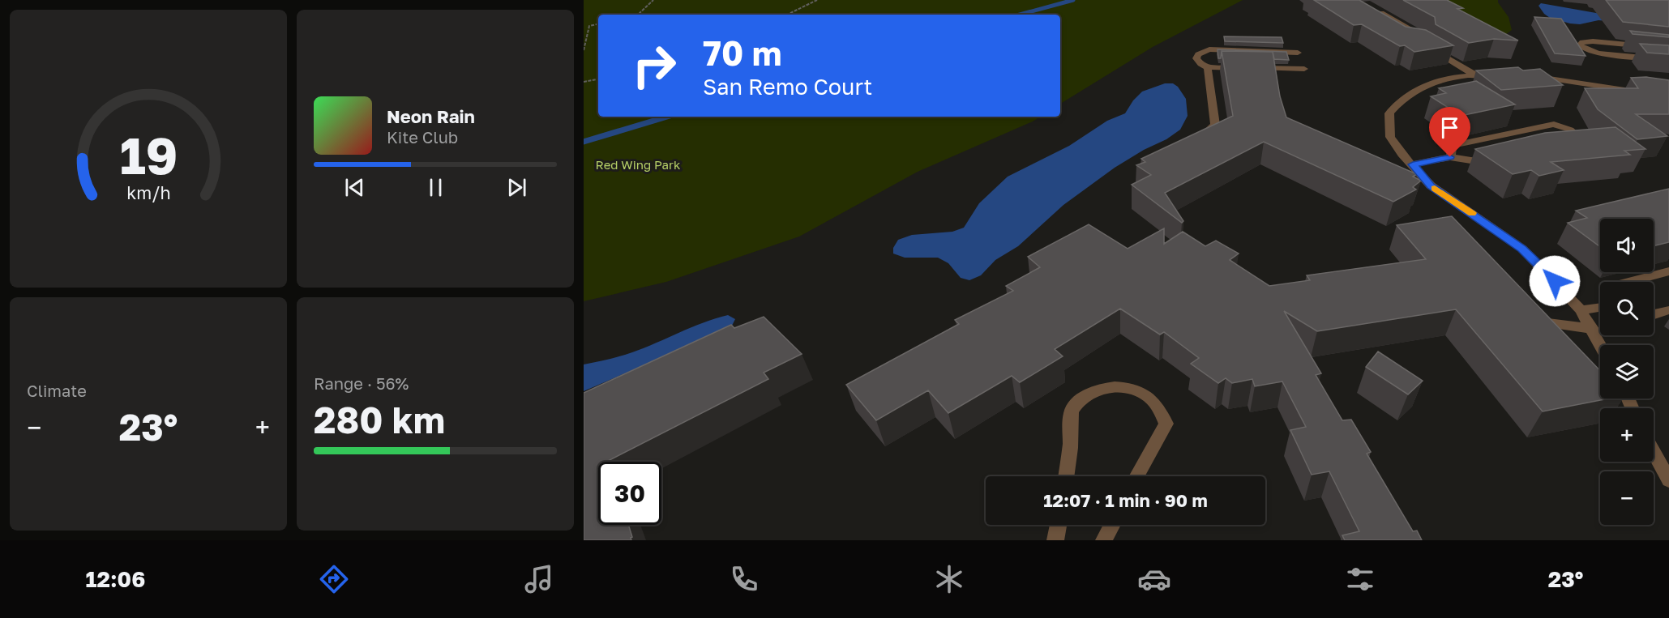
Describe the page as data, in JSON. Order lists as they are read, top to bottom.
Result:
{
  "parks": ["Red Wing Park"],
  "page": {
    "turn": ["70 m", "San Remo Court"],
    "song": ["Neon Rain", "Kite Club"],
    "map_buttons": ["+", "−"],
    "tile": [
      "Climate",
      ["Range · 56%", "280 km"]
    ],
    "heat": ["−", "23°", "+"],
    "limit": "30",
    "trip": "12:07 · 1 min · 90 m",
    "tabs": ["12:06", "23°"],
    "gauge": ["19", "km/h"]
  }
}
